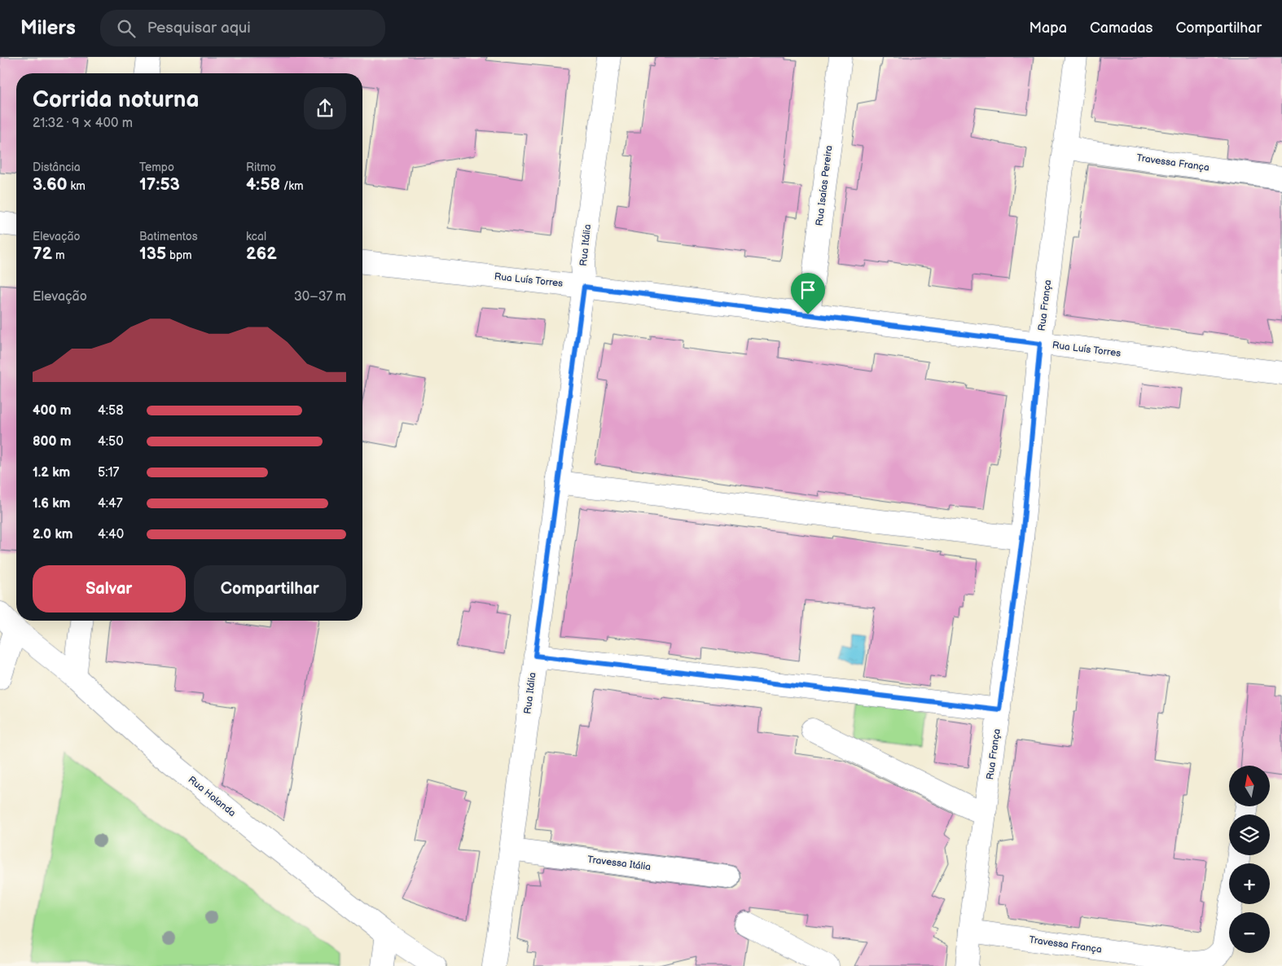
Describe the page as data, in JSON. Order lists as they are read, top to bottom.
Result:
{
  "streets": {
    "street": [
      "Travessa França",
      "Rua Isaías Pereira",
      "Rua Itália",
      "Rua Luís Torres",
      "Rua França",
      "Rua Holanda",
      "Travessa Itália"
    ]
  },
  "crossings": [
    ["Travessa França", "Rua França"],
    ["Rua Isaías Pereira", "Rua Luís Torres"],
    ["Rua Itália", "Rua Luís Torres"],
    ["Rua Itália", "Travessa Itália"],
    ["Rua Luís Torres", "Rua França"]
  ],
  "north": "top",
  "page": {
    "header": "Milers",
    "search": "Pesquisar aqui",
    "nav": ["Mapa", "Camadas", "Compartilhar"],
    "heading": ["Corrida noturna", "21:32 · 9 × 400 m"],
    "stats": [
      ["Distância", "3.60 km"],
      ["Tempo", "17:53"],
      ["Ritmo", "4:58 /km"],
      ["Elevação", "72 m"],
      ["Batimentos", "135 bpm"],
      ["kcal", "262"]
    ],
    "chart": ["Elevação", "30–37 m"],
    "list": [
      {
        "name": "400 m",
        "note": "4:58"
      },
      {
        "name": "800 m",
        "note": "4:50"
      },
      {
        "name": "1.2 km",
        "note": "5:17"
      },
      {
        "name": "1.6 km",
        "note": "4:47"
      },
      {
        "name": "2.0 km",
        "note": "4:40"
      }
    ],
    "buttons": ["Salvar", "Compartilhar"],
    "map_buttons": ["+", "−"]
  }
}
